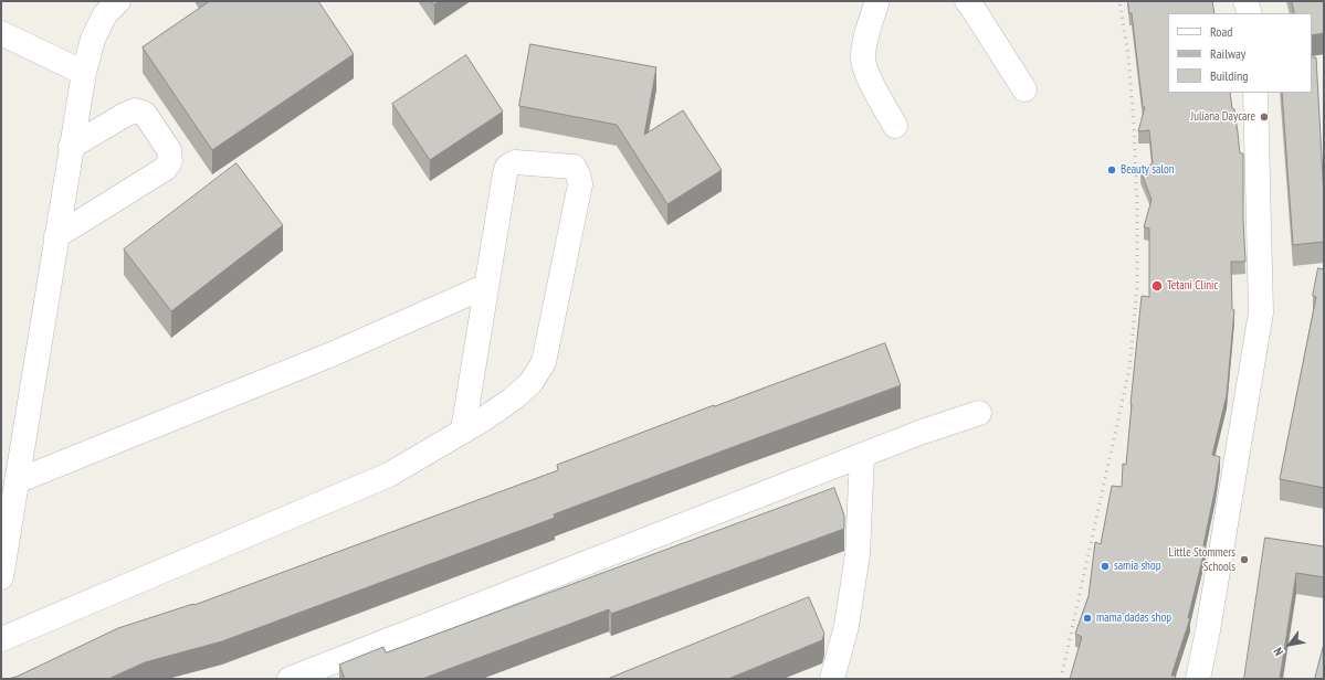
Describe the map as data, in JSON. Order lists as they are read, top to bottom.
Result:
{
  "places": [
    "Juliana Daycare",
    "Beauty salon",
    "Tetani Clinic",
    "Little Stommers Schools",
    "samia shop",
    "mama dadas shop"
  ],
  "legend": ["Road", "Railway", "Building"],
  "north": "bottom left"
}
